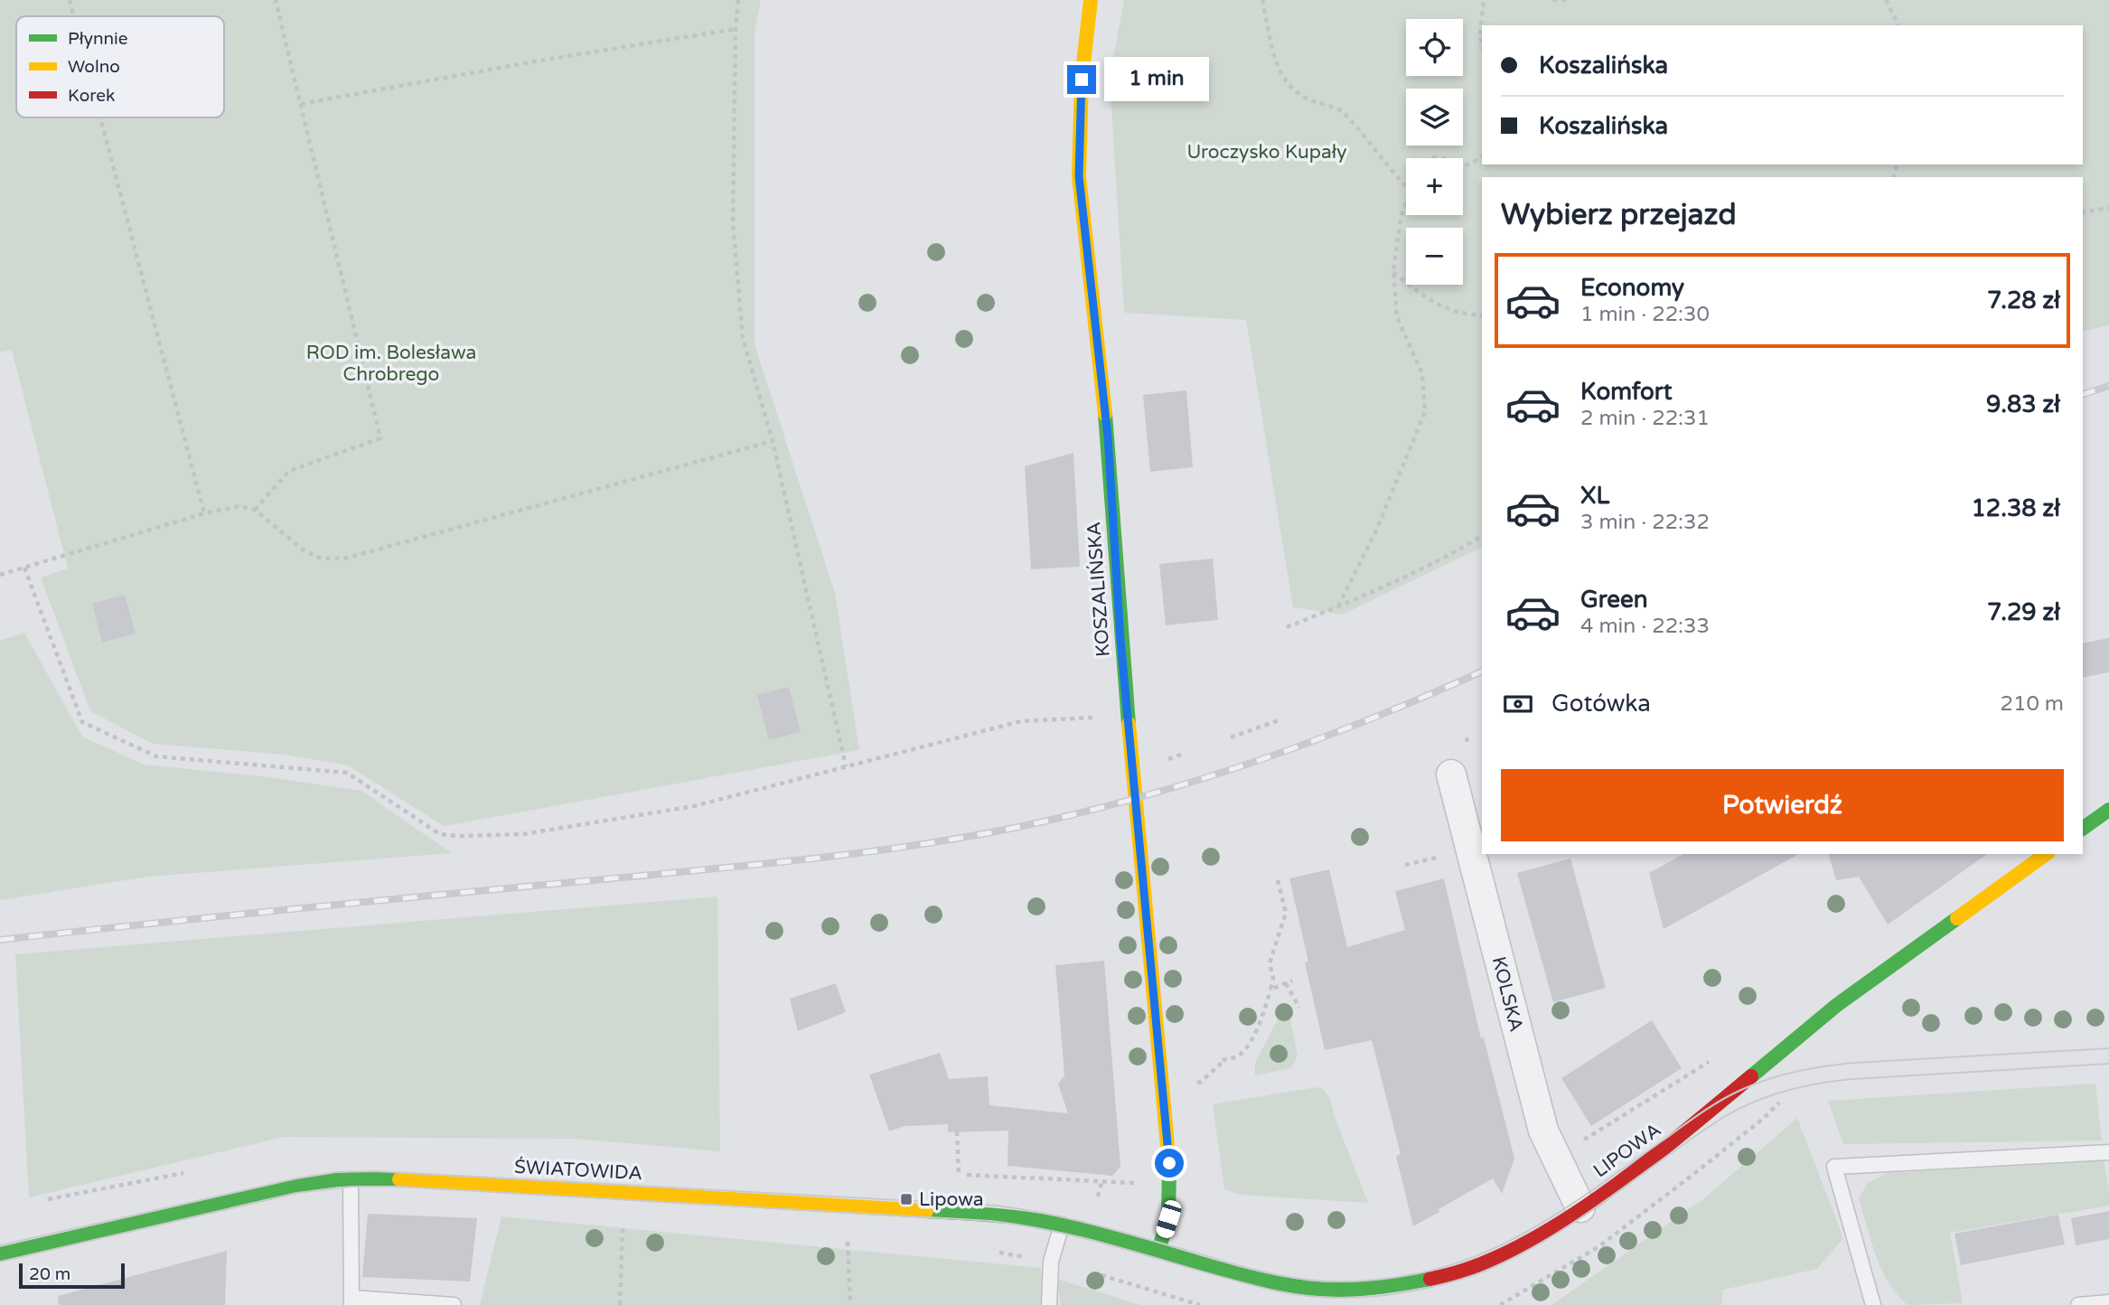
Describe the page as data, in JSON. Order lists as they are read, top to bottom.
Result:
{
  "streets": {
    "street": [
      "KOSZALIŃSKA",
      "KOLSKA",
      "LIPOWA",
      "ŚWIATOWIDA"
    ]
  },
  "crossings": [
    ["KOSZALIŃSKA", "LIPOWA"],
    ["KOSZALIŃSKA", "ŚWIATOWIDA"],
    ["KOLSKA", "LIPOWA"],
    ["LIPOWA", "ŚWIATOWIDA"]
  ],
  "parks": ["Uroczysko Kupały", "ROD im. Bolesława Chrobrego"],
  "places": {
    "transit": ["Lipowa"]
  },
  "legend": ["Płynnie", "Wolno", "Korek"],
  "scale_bar": "20 m",
  "page": {
    "map_buttons": ["+", "−"],
    "banner": ["Koszalińska", "Koszalińska"],
    "bubble": "1 min",
    "heading": "Wybierz przejazd",
    "list": [
      {
        "name": "Economy",
        "note": "1 min · 22:30",
        "value": "7.28 zł"
      },
      {
        "name": "Komfort",
        "note": "2 min · 22:31",
        "value": "9.83 zł"
      },
      {
        "name": "XL",
        "note": "3 min · 22:32",
        "value": "12.38 zł"
      },
      {
        "name": "Green",
        "note": "4 min · 22:33",
        "value": "7.29 zł"
      }
    ],
    "pay": ["Gotówka", "210 m"],
    "buttons": "Potwierdź",
    "scale": "20 m"
  }
}
